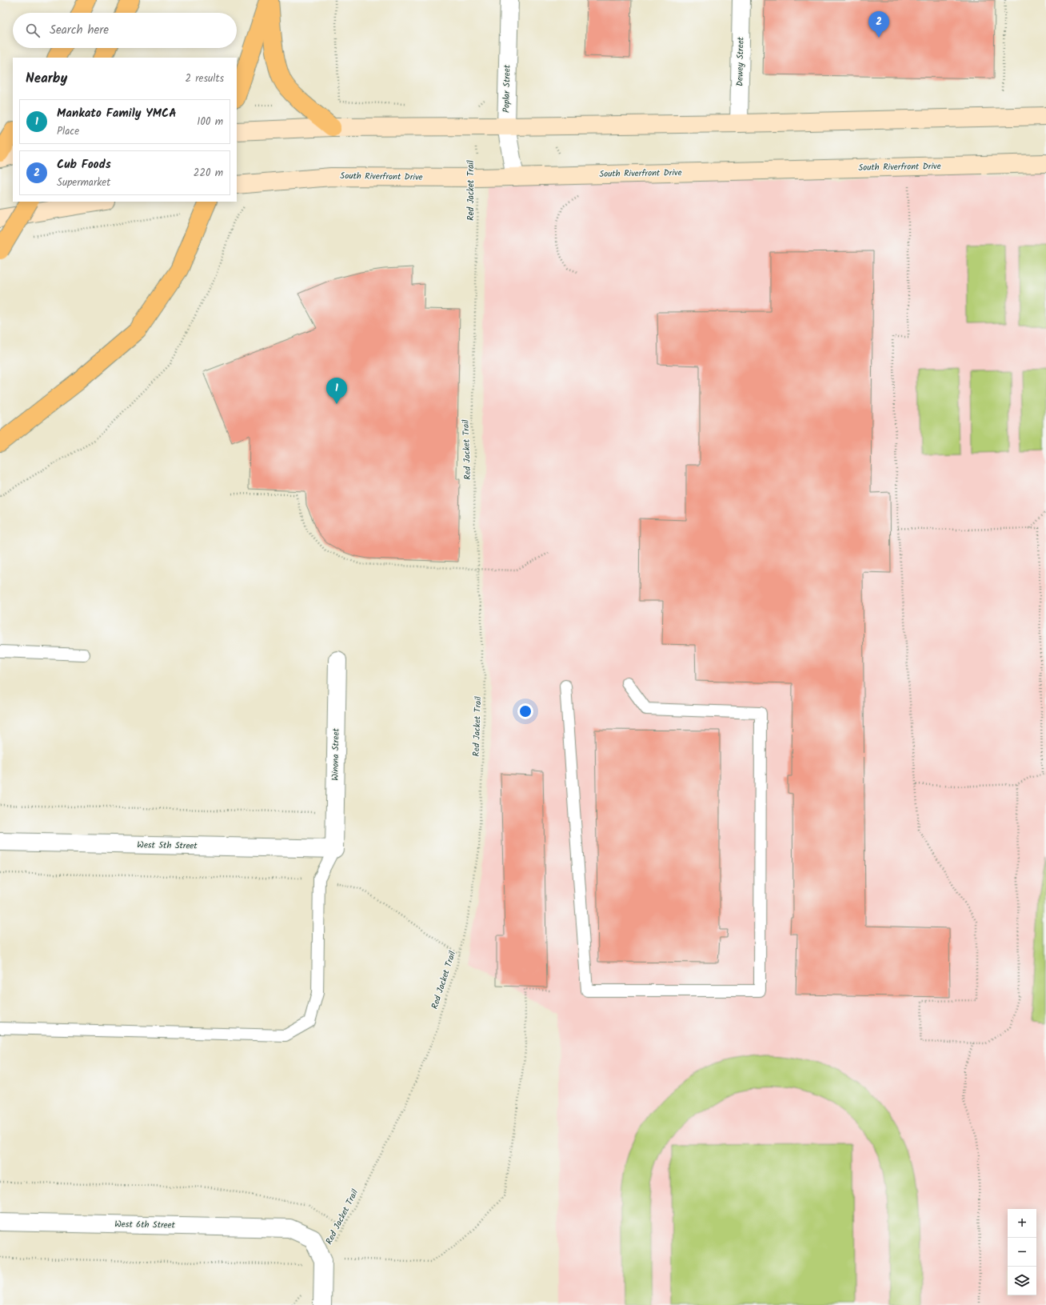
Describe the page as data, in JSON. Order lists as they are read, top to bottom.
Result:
{
  "streets": {
    "main road": ["South Riverfront Drive"],
    "street": [
      "Dewey Street",
      "Poplar Street",
      "Winona Street",
      "West 5th Street",
      "West 6th Street"
    ],
    "path": ["Red Jacket Trail"]
  },
  "crossings": [
    ["Poplar Street", "South Riverfront Drive"],
    ["South Riverfront Drive", "Red Jacket Trail"],
    ["Red Jacket Trail", "West 6th Street"],
    ["Winona Street", "West 5th Street"]
  ],
  "page": {
    "pins": ["2", "1"],
    "search": "Search here",
    "heading": ["Nearby", "2 results"],
    "list": [
      {
        "mark": "1",
        "name": "Mankato Family YMCA",
        "note": "Place",
        "value": "100 m"
      },
      {
        "mark": "2",
        "name": "Cub Foods",
        "note": "Supermarket",
        "value": "220 m"
      }
    ],
    "map_buttons": ["+", "−"]
  }
}
